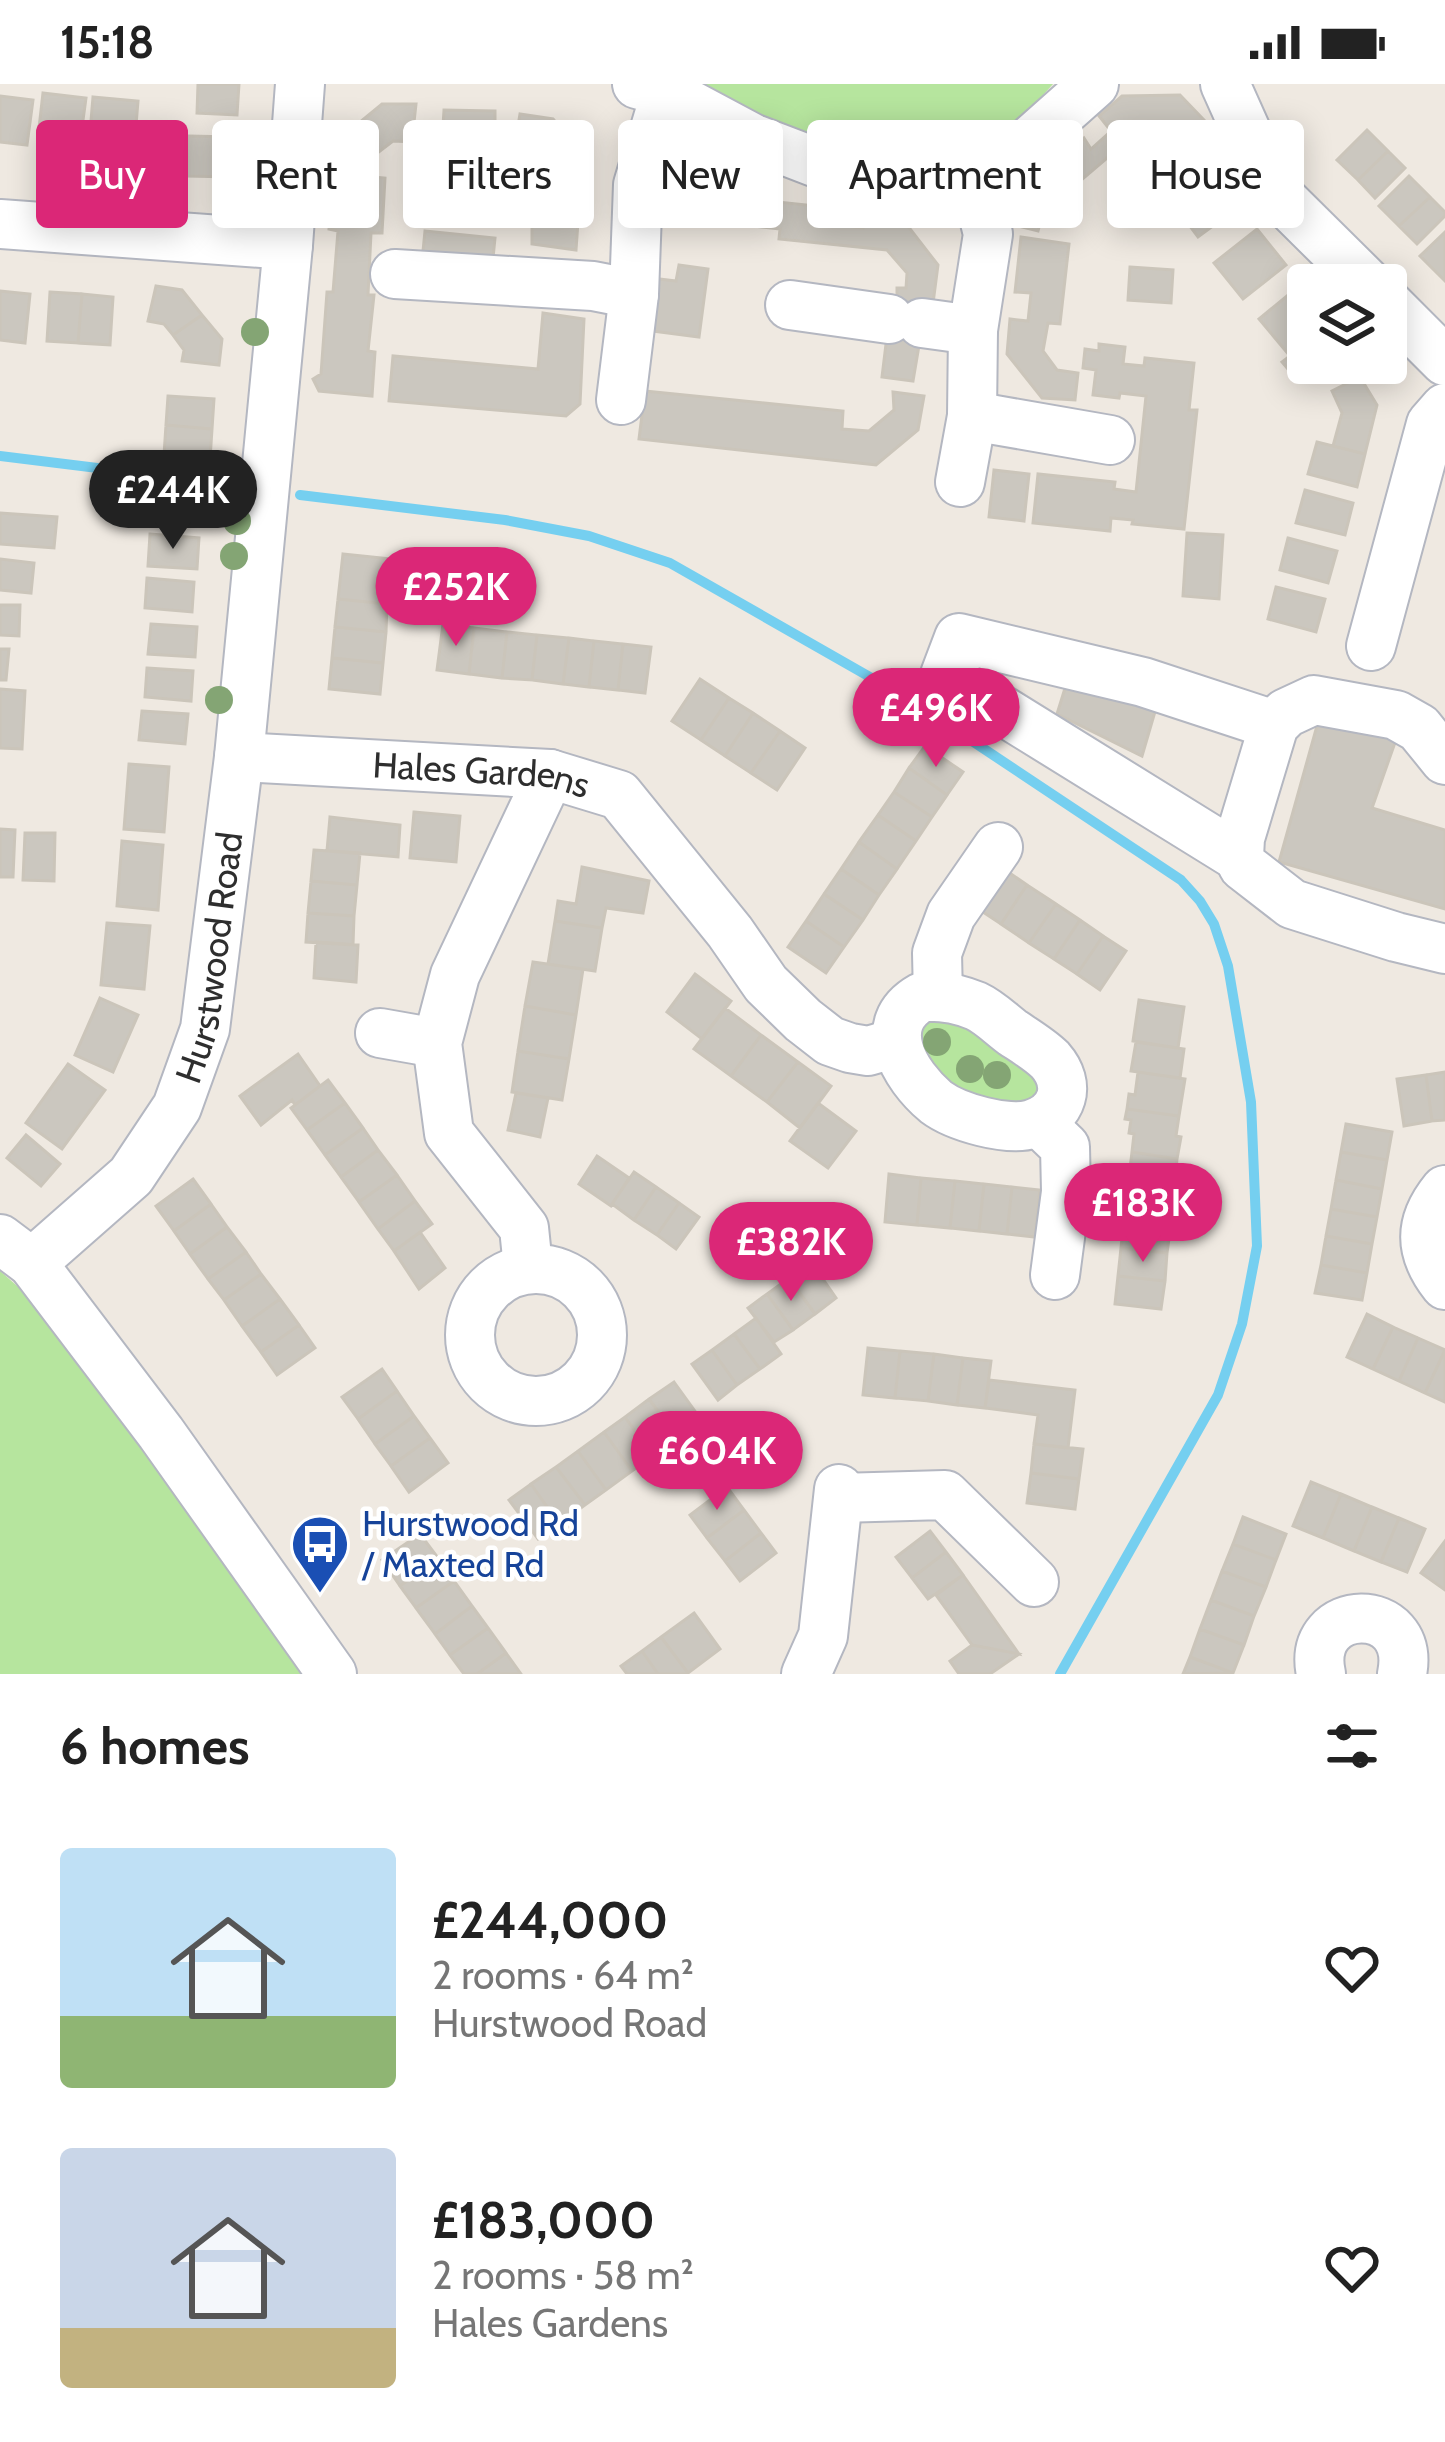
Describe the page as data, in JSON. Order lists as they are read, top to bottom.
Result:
{
  "streets": {
    "street": ["Hales Gardens", "Hurstwood Road"]
  },
  "crossings": [
    ["Hales Gardens", "Hurstwood Road"]
  ],
  "places": {
    "bus stop": ["Hurstwood Rd / Maxted Rd"]
  },
  "page": {
    "status": "15:18",
    "chip": [
      "Buy",
      "Rent",
      "Filters",
      "New",
      "Apartment",
      "House"
    ],
    "price": [
      "£244K",
      "£252K",
      "£496K",
      "£183K",
      "£382K",
      "£604K"
    ],
    "heading": "6 homes",
    "list": [
      {
        "name": "£244,000",
        "note": "2 rooms · 64 m² · Hurstwood Road"
      },
      {
        "name": "£183,000",
        "note": "2 rooms · 58 m² · Hales Gardens"
      }
    ]
  }
}
